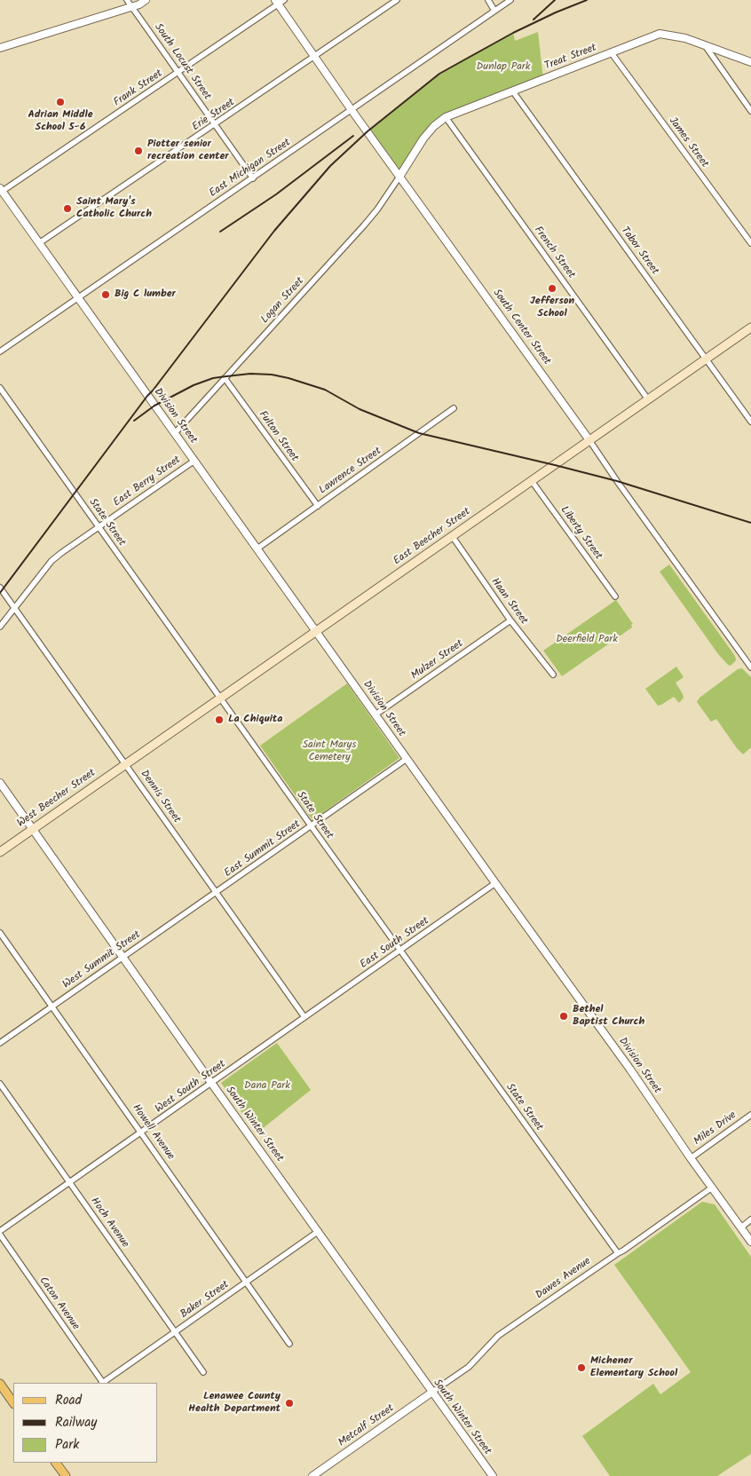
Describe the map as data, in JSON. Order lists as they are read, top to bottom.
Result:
{
  "streets": {
    "main road": ["East Beecher Street", "West Beecher Street"],
    "street": [
      "Treat Street",
      "South Locust Street",
      "Frank Street",
      "Erie Street",
      "James Street",
      "East Michigan Street",
      "Tabor Street",
      "French Street",
      "Logan Street",
      "South Center Street",
      "Division Street",
      "Fulton Street",
      "Lawrence Street",
      "East Berry Street",
      "State Street",
      "Liberty Street",
      "Haan Street",
      "Mulzer Street",
      "Dennis Street",
      "East Summit Street",
      "East South Street",
      "West Summit Street",
      "West South Street",
      "South Winter Street",
      "Miles Drive",
      "Howell Avenue",
      "Hoch Avenue",
      "Dawes Avenue",
      "Baker Street",
      "Caton Avenue",
      "Metcalf Street"
    ]
  },
  "crossings": [
    ["Treat Street", "James Street"],
    ["Treat Street", "Tabor Street"],
    ["Treat Street", "French Street"],
    ["Treat Street", "Logan Street"],
    ["Treat Street", "South Center Street"],
    ["South Locust Street", "Frank Street"],
    ["South Locust Street", "Erie Street"],
    ["South Locust Street", "East Michigan Street"],
    ["Frank Street", "South Center Street"],
    ["Frank Street", "Division Street"],
    ["Erie Street", "South Center Street"],
    ["Erie Street", "Division Street"],
    ["East Michigan Street", "South Center Street"],
    ["East Michigan Street", "Division Street"],
    ["Tabor Street", "East Beecher Street"],
    ["French Street", "East Beecher Street"],
    ["Logan Street", "South Center Street"],
    ["Logan Street", "Division Street"],
    ["Logan Street", "Fulton Street"],
    ["South Center Street", "East Beecher Street"],
    ["Division Street", "Lawrence Street"],
    ["Division Street", "East Berry Street"],
    ["Division Street", "East Beecher Street"],
    ["Division Street", "Mulzer Street"],
    ["Division Street", "East Summit Street"],
    ["Division Street", "East South Street"],
    ["Division Street", "Miles Drive"],
    ["Division Street", "Dawes Avenue"],
    ["Fulton Street", "Lawrence Street"],
    ["East Berry Street", "State Street"],
    ["East Berry Street", "Dennis Street"],
    ["State Street", "East Beecher Street"],
    ["State Street", "East Summit Street"],
    ["State Street", "East South Street"],
    ["State Street", "Dawes Avenue"],
    ["Liberty Street", "East Beecher Street"],
    ["East Beecher Street", "Haan Street"],
    ["East Beecher Street", "Dennis Street"],
    ["East Beecher Street", "West Beecher Street"],
    ["Haan Street", "Mulzer Street"],
    ["Dennis Street", "West Beecher Street"],
    ["Dennis Street", "East Summit Street"],
    ["Dennis Street", "East South Street"],
    ["Dennis Street", "West Summit Street"],
    ["Dennis Street", "West South Street"],
    ["West Beecher Street", "South Winter Street"],
    ["East Summit Street", "West Summit Street"],
    ["East South Street", "West South Street"],
    ["West Summit Street", "South Winter Street"],
    ["West Summit Street", "Howell Avenue"],
    ["West South Street", "South Winter Street"],
    ["West South Street", "Howell Avenue"],
    ["West South Street", "Hoch Avenue"],
    ["South Winter Street", "Dawes Avenue"],
    ["South Winter Street", "Baker Street"],
    ["South Winter Street", "Metcalf Street"],
    ["Howell Avenue", "Baker Street"],
    ["Hoch Avenue", "Baker Street"],
    ["Dawes Avenue", "Metcalf Street"]
  ],
  "parks": [
    "Dunlap Park",
    "Deerfield Park",
    "Saint Marys Cemetery",
    "Dana Park"
  ],
  "places": [
    "Adrian Middle School 5-6",
    "Piotter senior recreation center",
    "Saint Mary's Catholic Church",
    "Jefferson School",
    "Big C lumber",
    "La Chiquita",
    "Bethel Baptist Church",
    "Michener Elementary School",
    "Lenawee County Health Department"
  ],
  "legend": ["Road", "Railway", "Park"]
}
